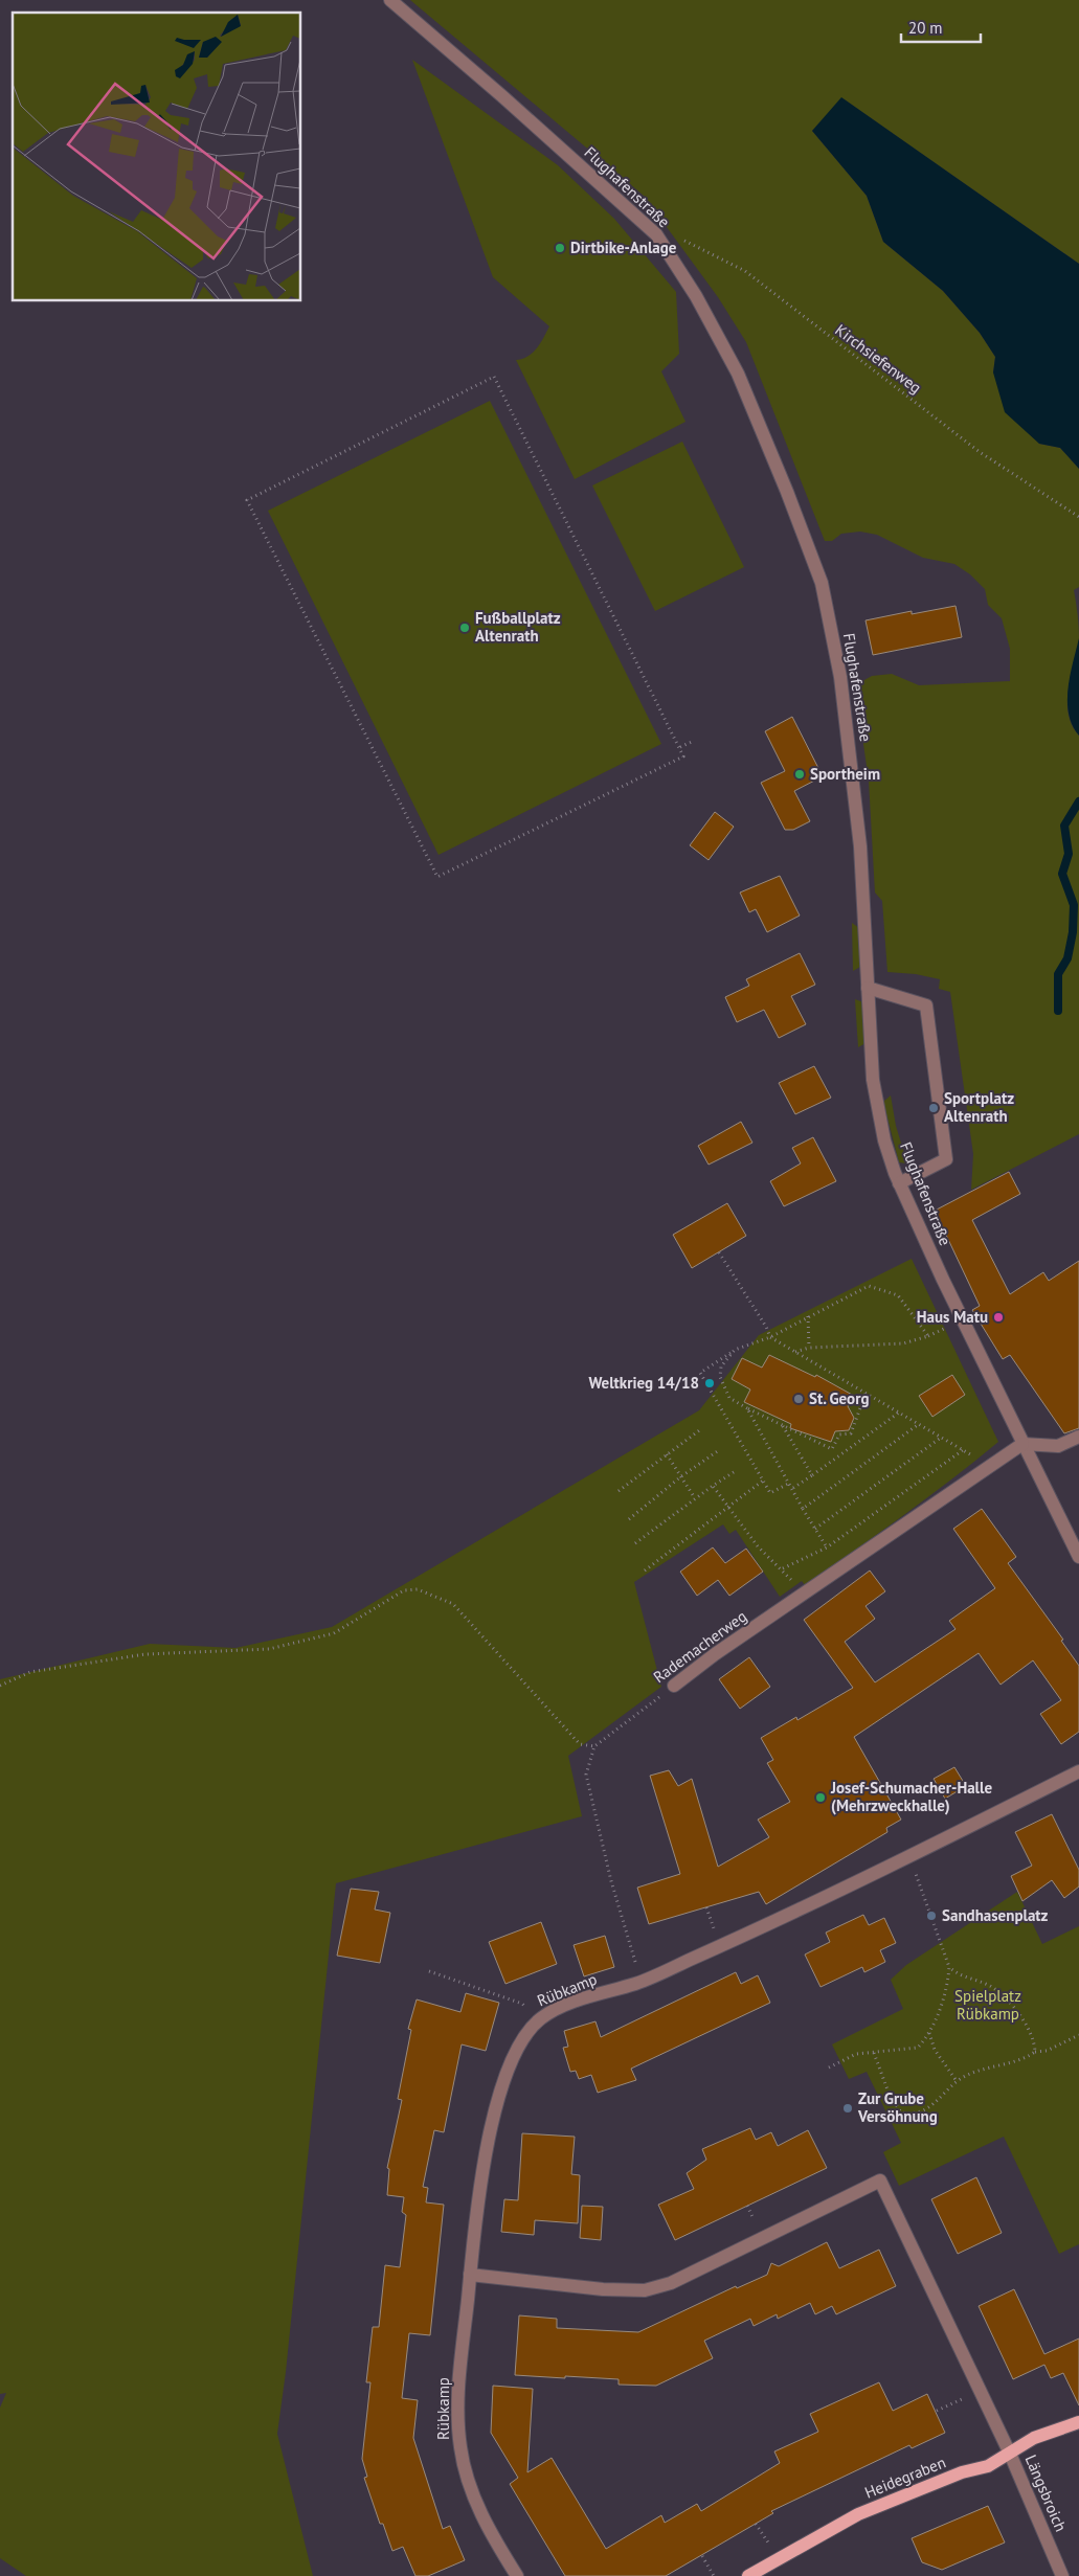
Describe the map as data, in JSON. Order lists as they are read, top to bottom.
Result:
{
  "streets": {
    "main road": ["Heidegraben"],
    "street": [
      "Flughafenstraße",
      "Rademacherweg",
      "Rübkamp",
      "Längsbroich"
    ],
    "path": ["Kirchsiefenweg"]
  },
  "crossings": [
    ["Flughafenstraße", "Kirchsiefenweg"],
    ["Flughafenstraße", "Rademacherweg"],
    ["Heidegraben", "Längsbroich"]
  ],
  "parks": ["Spielplatz Rübkamp"],
  "places": [
    "Dirtbike-Anlage",
    "Fußballplatz Altenrath",
    "Sportheim",
    "Sportplatz Altenrath",
    "Haus Matu",
    "Weltkrieg 14/18",
    "St. Georg",
    "Josef-Schumacher-Halle (Mehrzweckhalle)",
    "Sandhasenplatz",
    "Zur Grube Versöhnung"
  ],
  "scale_bar": "20 m"
}
